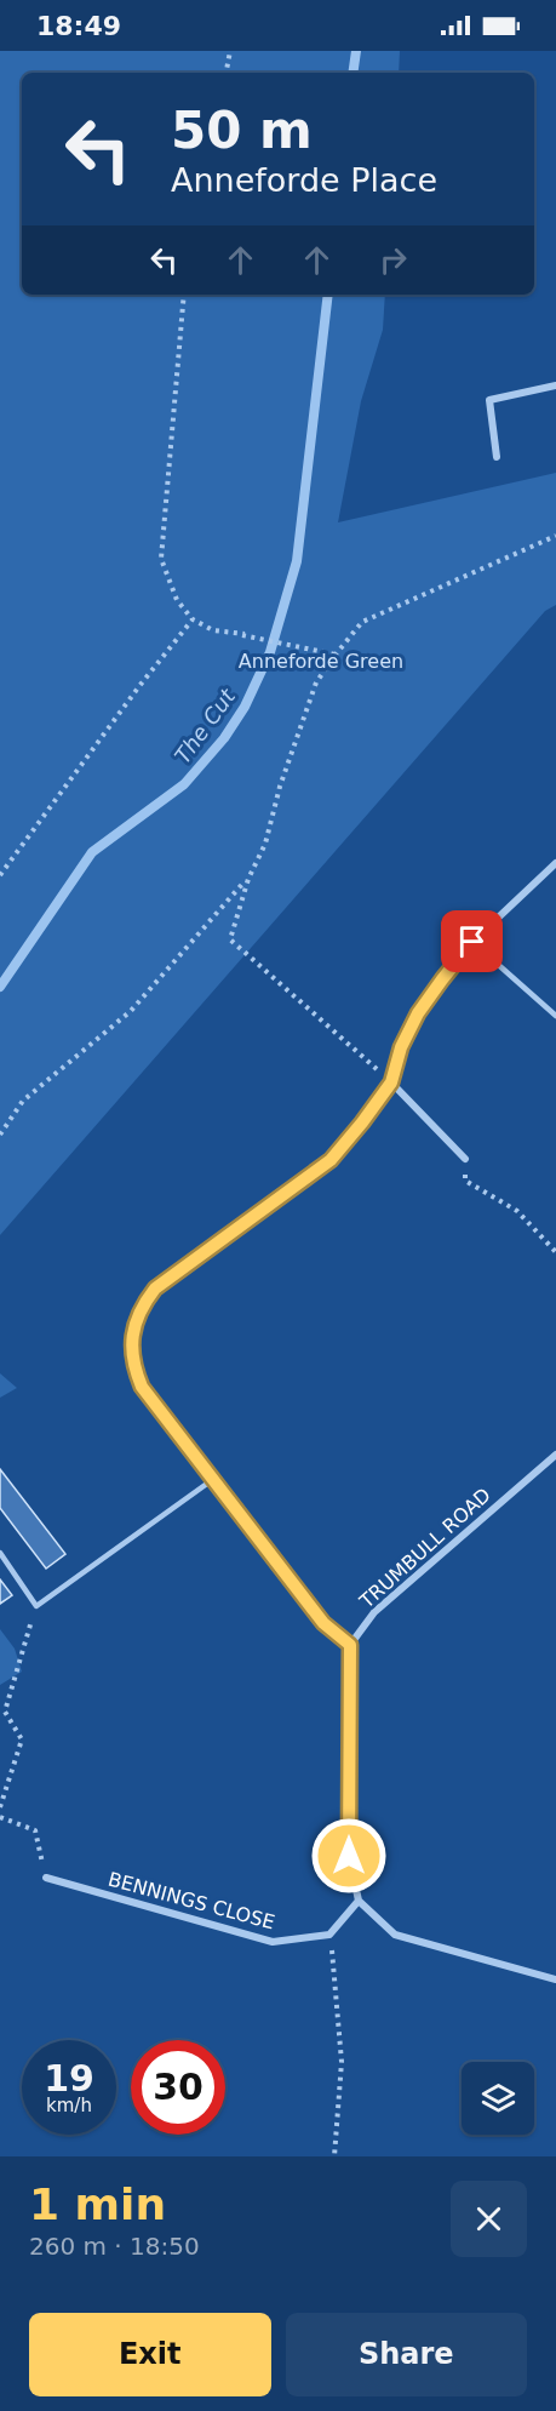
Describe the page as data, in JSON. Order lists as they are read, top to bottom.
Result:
{
  "streets": {
    "street": ["TRUMBULL ROAD", "BENNINGS CLOSE"]
  },
  "water": ["The Cut"],
  "parks": ["Anneforde Green"],
  "page": {
    "status": "18:49",
    "turn": ["50 m", "Anneforde Place"],
    "speed": "19 km/h",
    "limit": "30",
    "heading": ["1 min", "260 m · 18:50"],
    "buttons": ["Exit", "Share"]
  }
}
